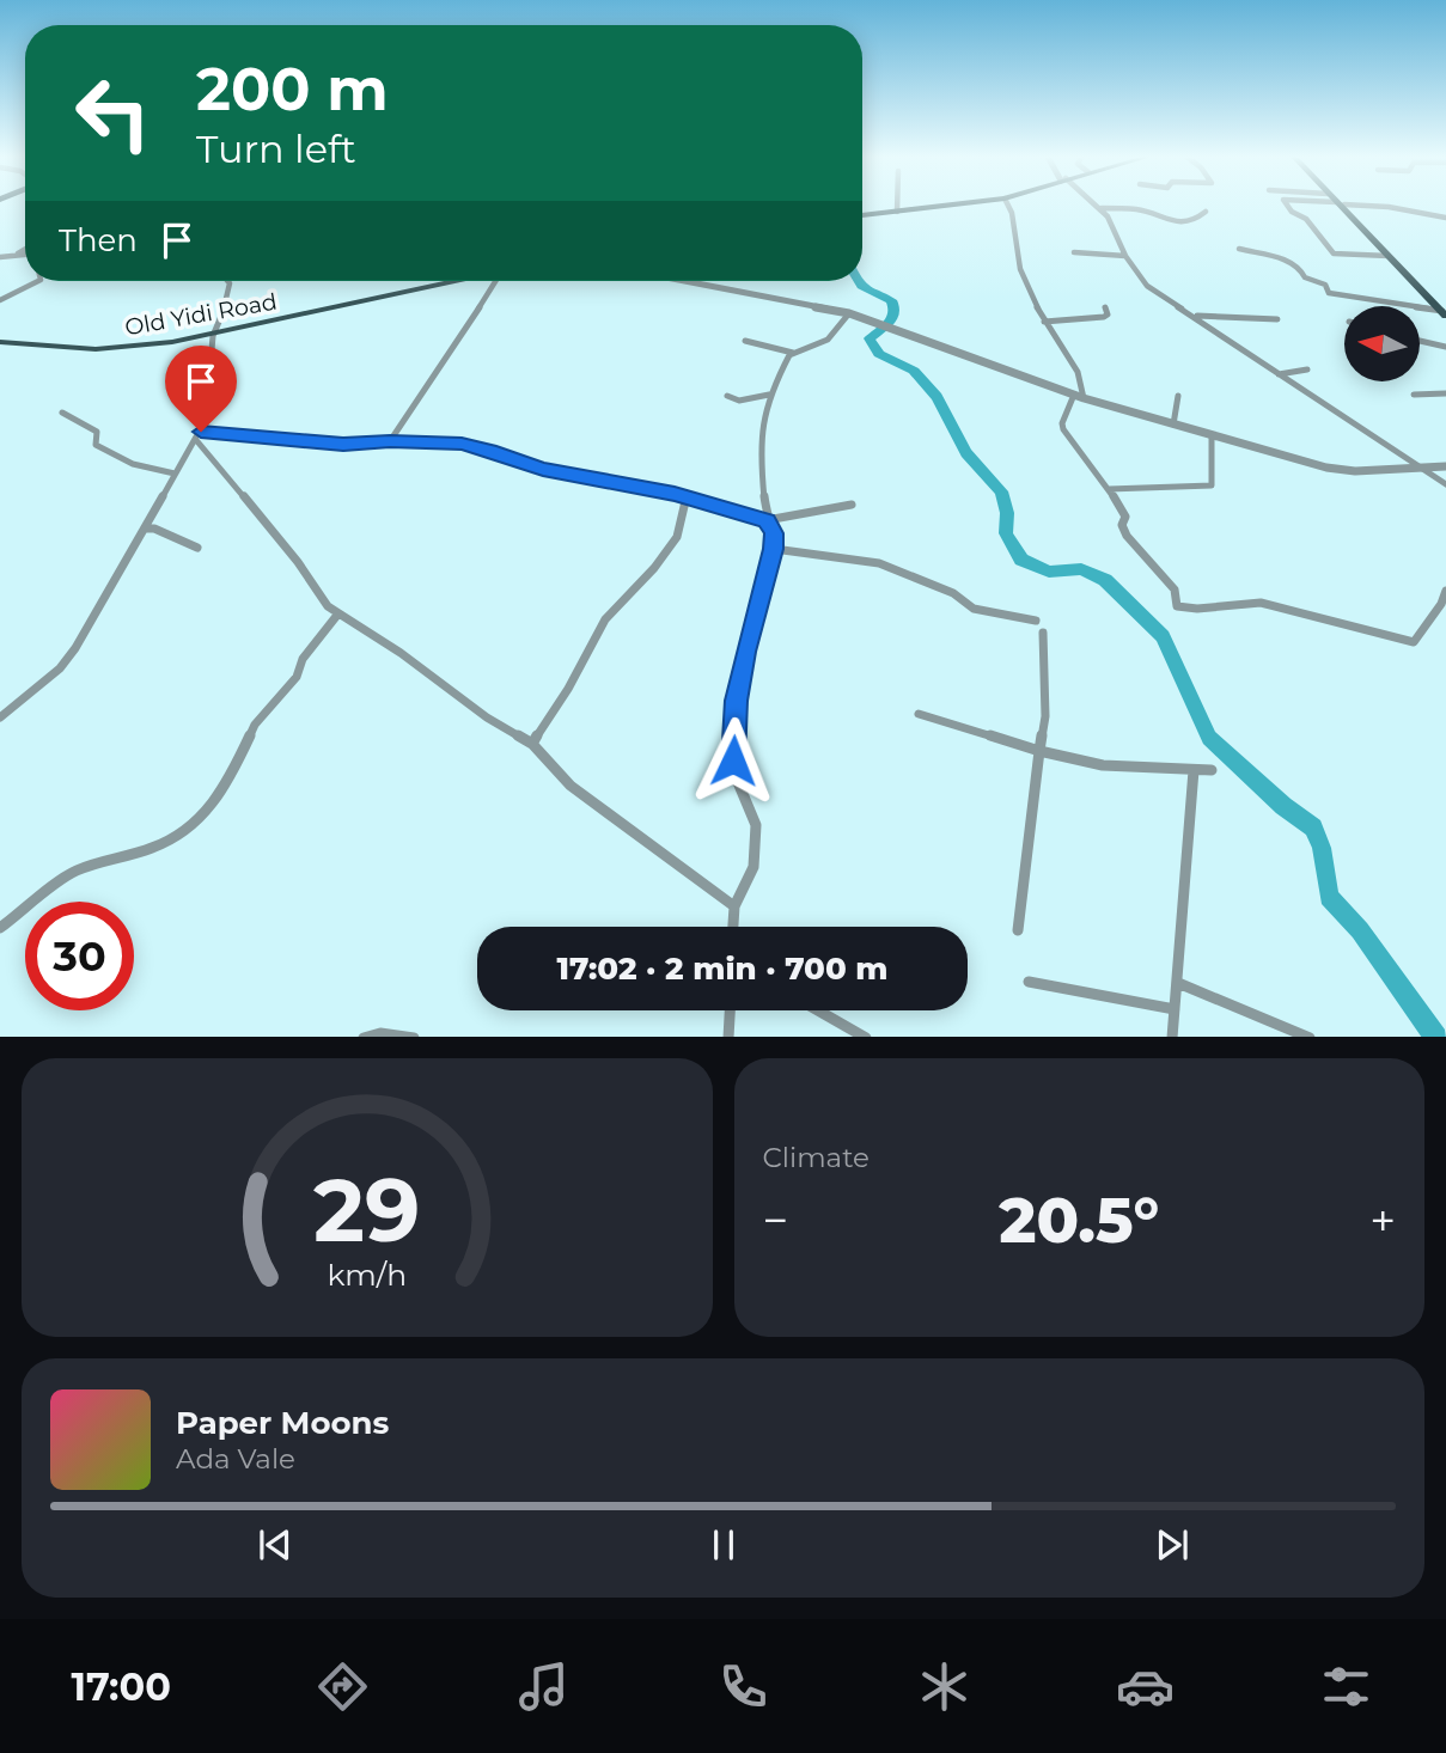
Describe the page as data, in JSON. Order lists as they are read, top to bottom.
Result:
{
  "streets": {
    "main road": ["Old Yidi Road"]
  },
  "north": "left",
  "page": {
    "turn": ["200 m", "Turn left"],
    "then": "Then",
    "limit": "30",
    "trip": "17:02 · 2 min · 700 m",
    "tile": "Climate",
    "heat": ["−", "20.5°", "+"],
    "song": ["Paper Moons", "Ada Vale"],
    "tabs": "17:00",
    "gauge": ["29", "km/h"]
  }
}
